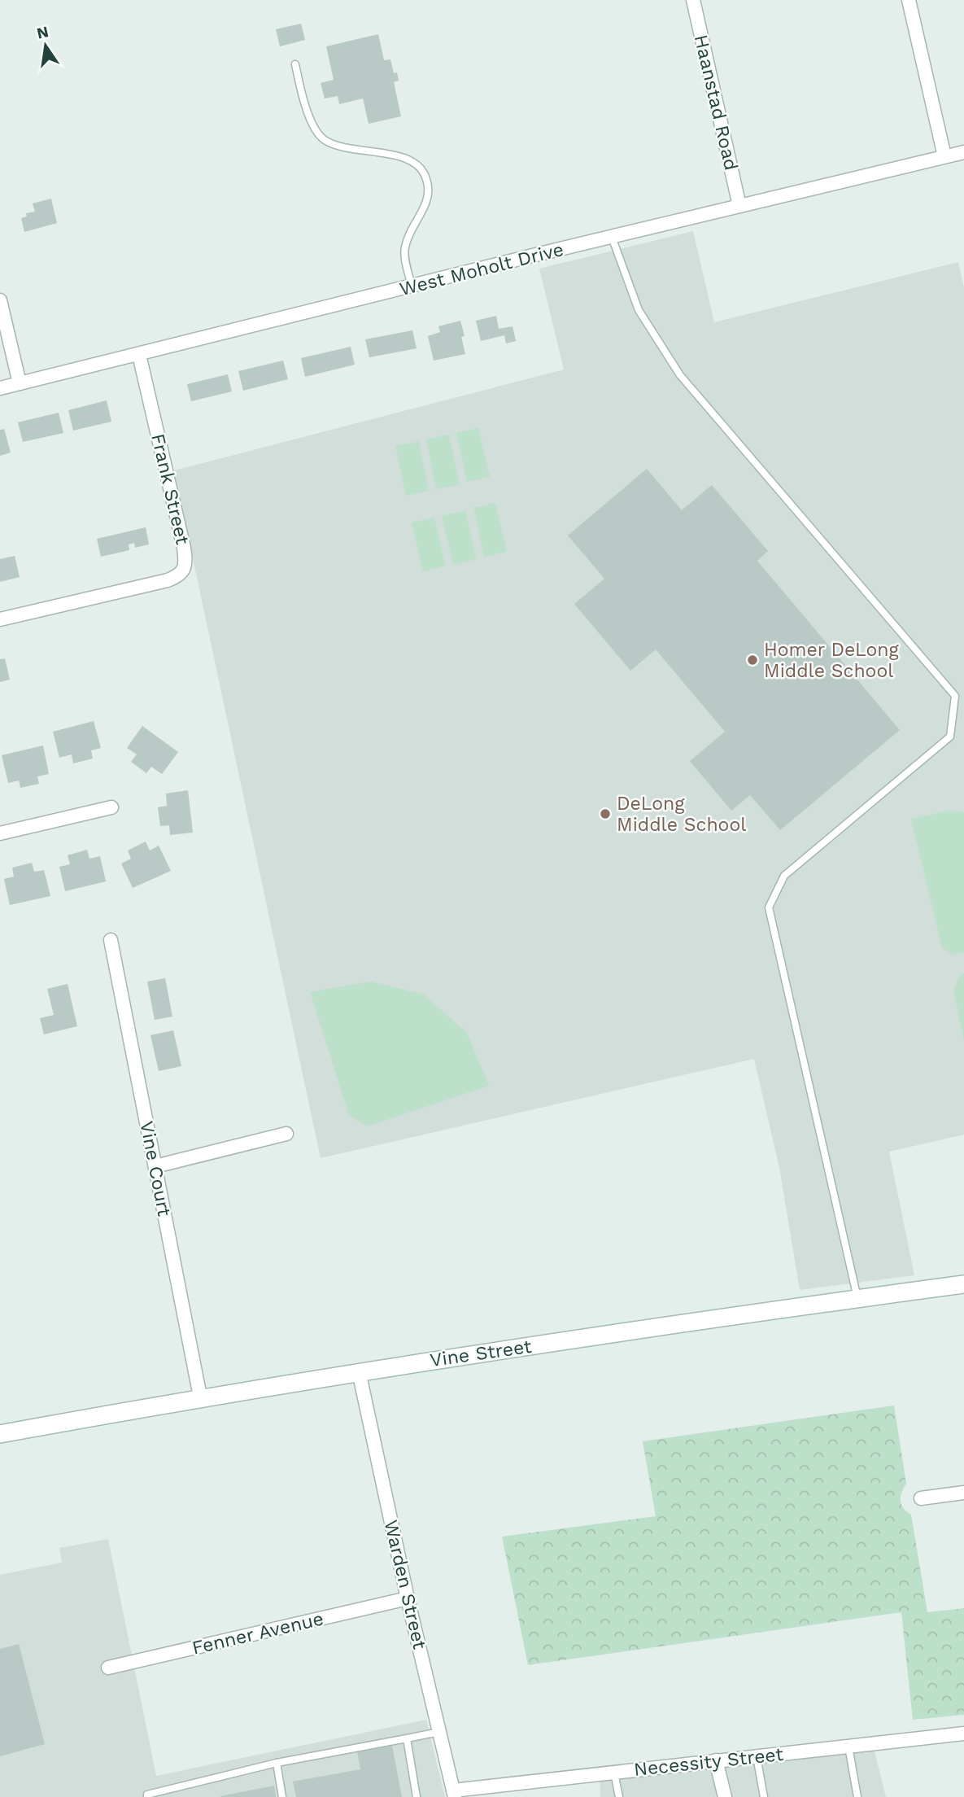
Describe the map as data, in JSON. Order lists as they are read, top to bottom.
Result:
{
  "streets": {
    "street": [
      "Haanstad Road",
      "West Moholt Drive",
      "Frank Street",
      "Vine Court",
      "Vine Street",
      "Warden Street",
      "Fenner Avenue",
      "Necessity Street"
    ]
  },
  "crossings": [
    ["Haanstad Road", "West Moholt Drive"],
    ["West Moholt Drive", "Frank Street"],
    ["Vine Court", "Vine Street"],
    ["Vine Street", "Warden Street"],
    ["Warden Street", "Fenner Avenue"],
    ["Warden Street", "Necessity Street"]
  ],
  "places": ["Homer DeLong Middle School", "DeLong Middle School"],
  "north": "top"
}
